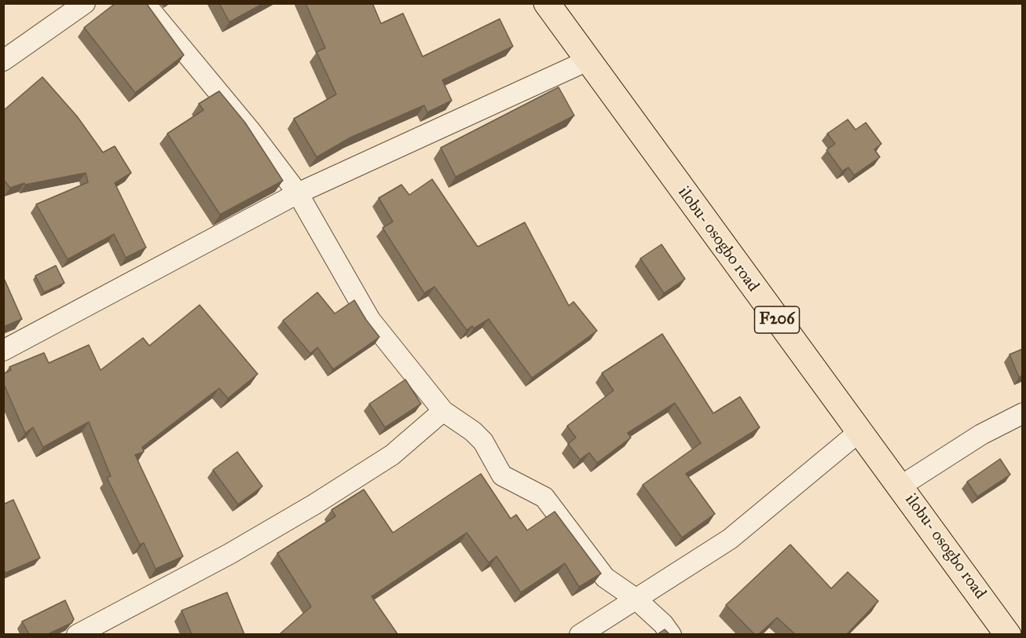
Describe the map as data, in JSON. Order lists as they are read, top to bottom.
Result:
{
  "streets": {
    "main road": ["ilobu- osogbo road", "F206"]
  }
}
